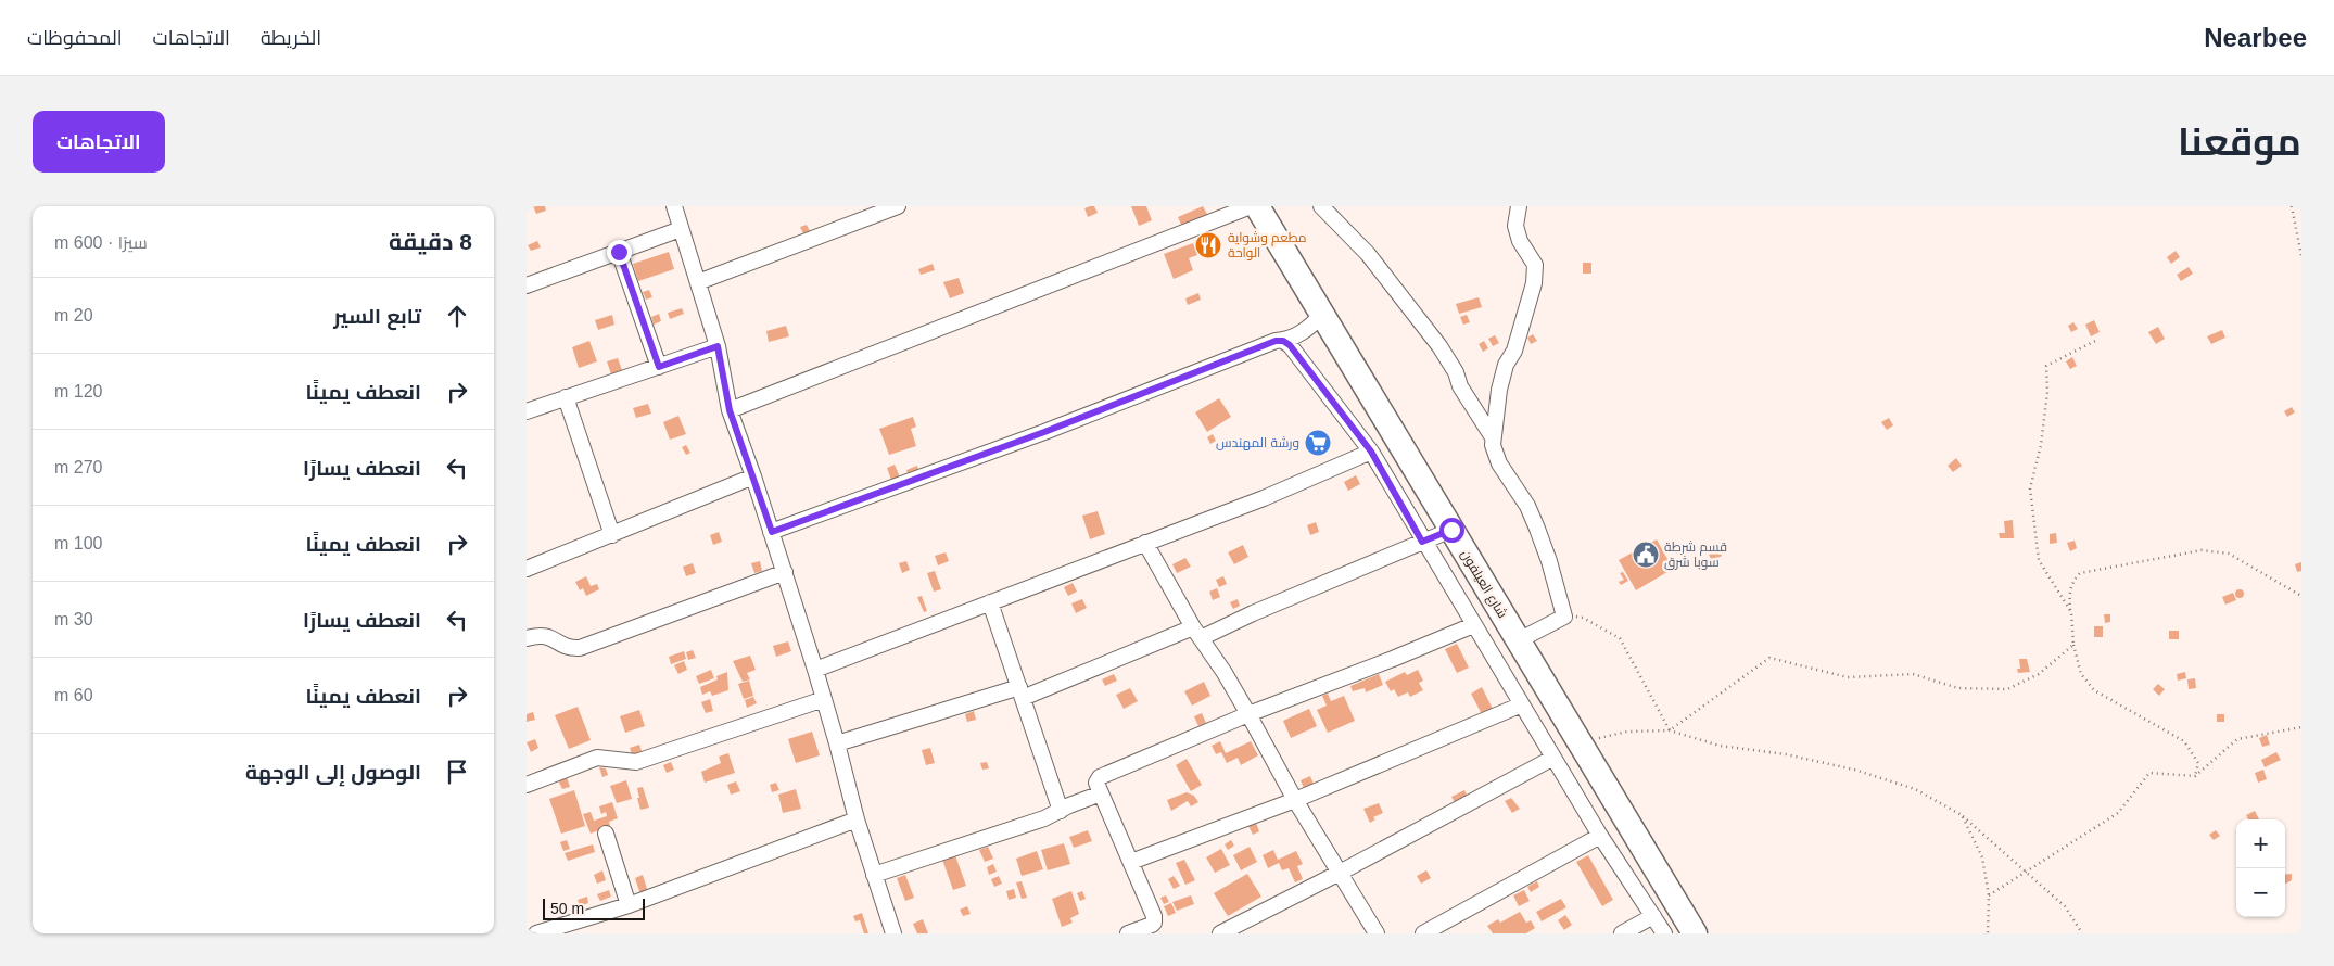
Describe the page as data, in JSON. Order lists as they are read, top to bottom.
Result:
{
  "streets": {
    "highway": ["شارع العيلفون"]
  },
  "places": {
    "restaurant": ["مطعم وشواية الواحة"],
    "supermarket": ["ورشة المهندس"],
    "public building": ["قسم شرطة سوبا شرق"]
  },
  "scale_bar": "50 m",
  "page": {
    "header": "Nearbee",
    "nav": ["الخريطة", "الاتجاهات", "المحفوظات"],
    "title": "موقعنا",
    "buttons": "الاتجاهات",
    "heading": ["8 دقيقة", "سيرًا · 600 m"],
    "list": [
      ["تابع السير", "20 m"],
      ["انعطف يمينًا", "120 m"],
      ["انعطف يسارًا", "270 m"],
      ["انعطف يمينًا", "100 m"],
      ["انعطف يسارًا", "30 m"],
      ["انعطف يمينًا", "60 m"],
      "الوصول إلى الوجهة"
    ],
    "map_buttons": ["+", "−"],
    "scale": "50 m"
  }
}
